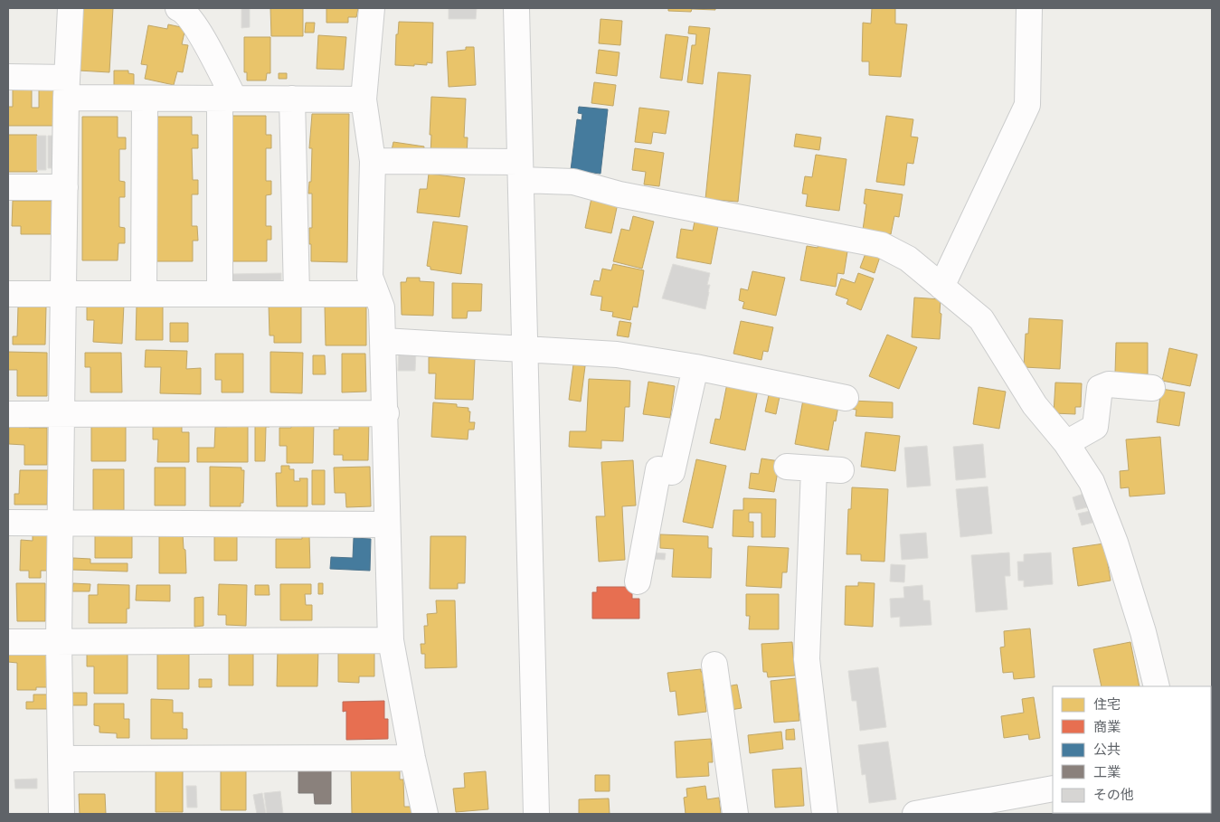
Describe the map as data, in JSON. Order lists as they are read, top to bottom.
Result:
{
  "legend": [
    "住宅",
    "商業",
    "公共",
    "工業",
    "その他"
  ]
}
